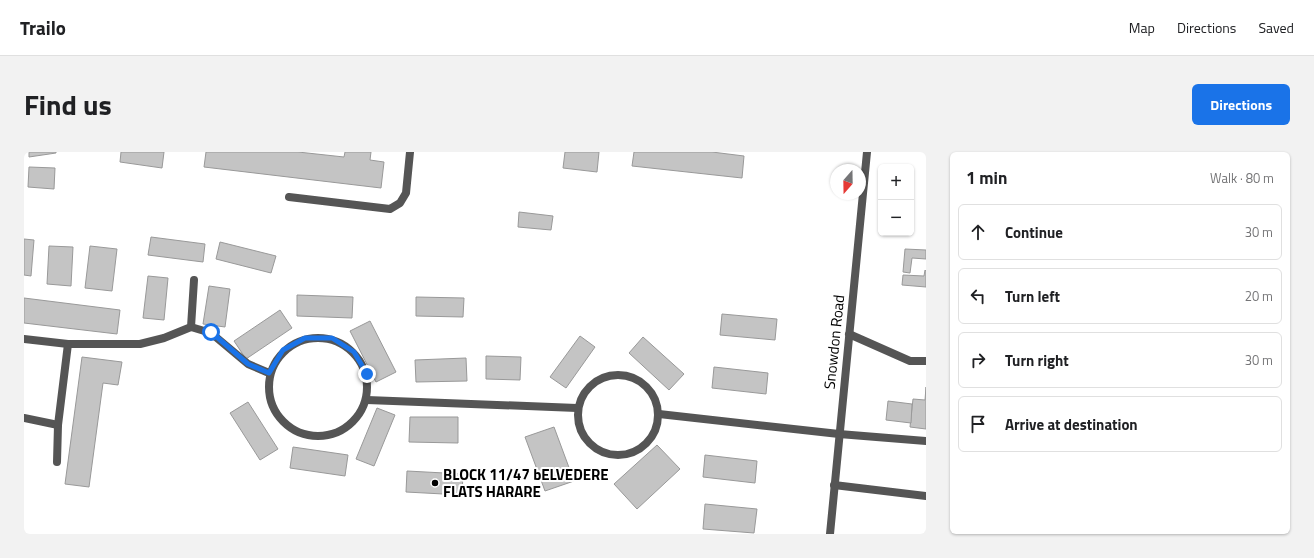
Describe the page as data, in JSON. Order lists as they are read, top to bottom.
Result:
{
  "streets": {
    "street": ["Snowdon Road"]
  },
  "places": ["BLOCK 11/47 bELVEDERE FLATS HARARE"],
  "north": "bottom",
  "page": {
    "header": "Trailo",
    "nav": ["Map", "Directions", "Saved"],
    "title": "Find us",
    "buttons": "Directions",
    "heading": ["1 min", "Walk · 80 m"],
    "map_buttons": ["+", "−"],
    "list": [
      ["Continue", "30 m"],
      ["Turn left", "20 m"],
      ["Turn right", "30 m"],
      "Arrive at destination"
    ]
  }
}
